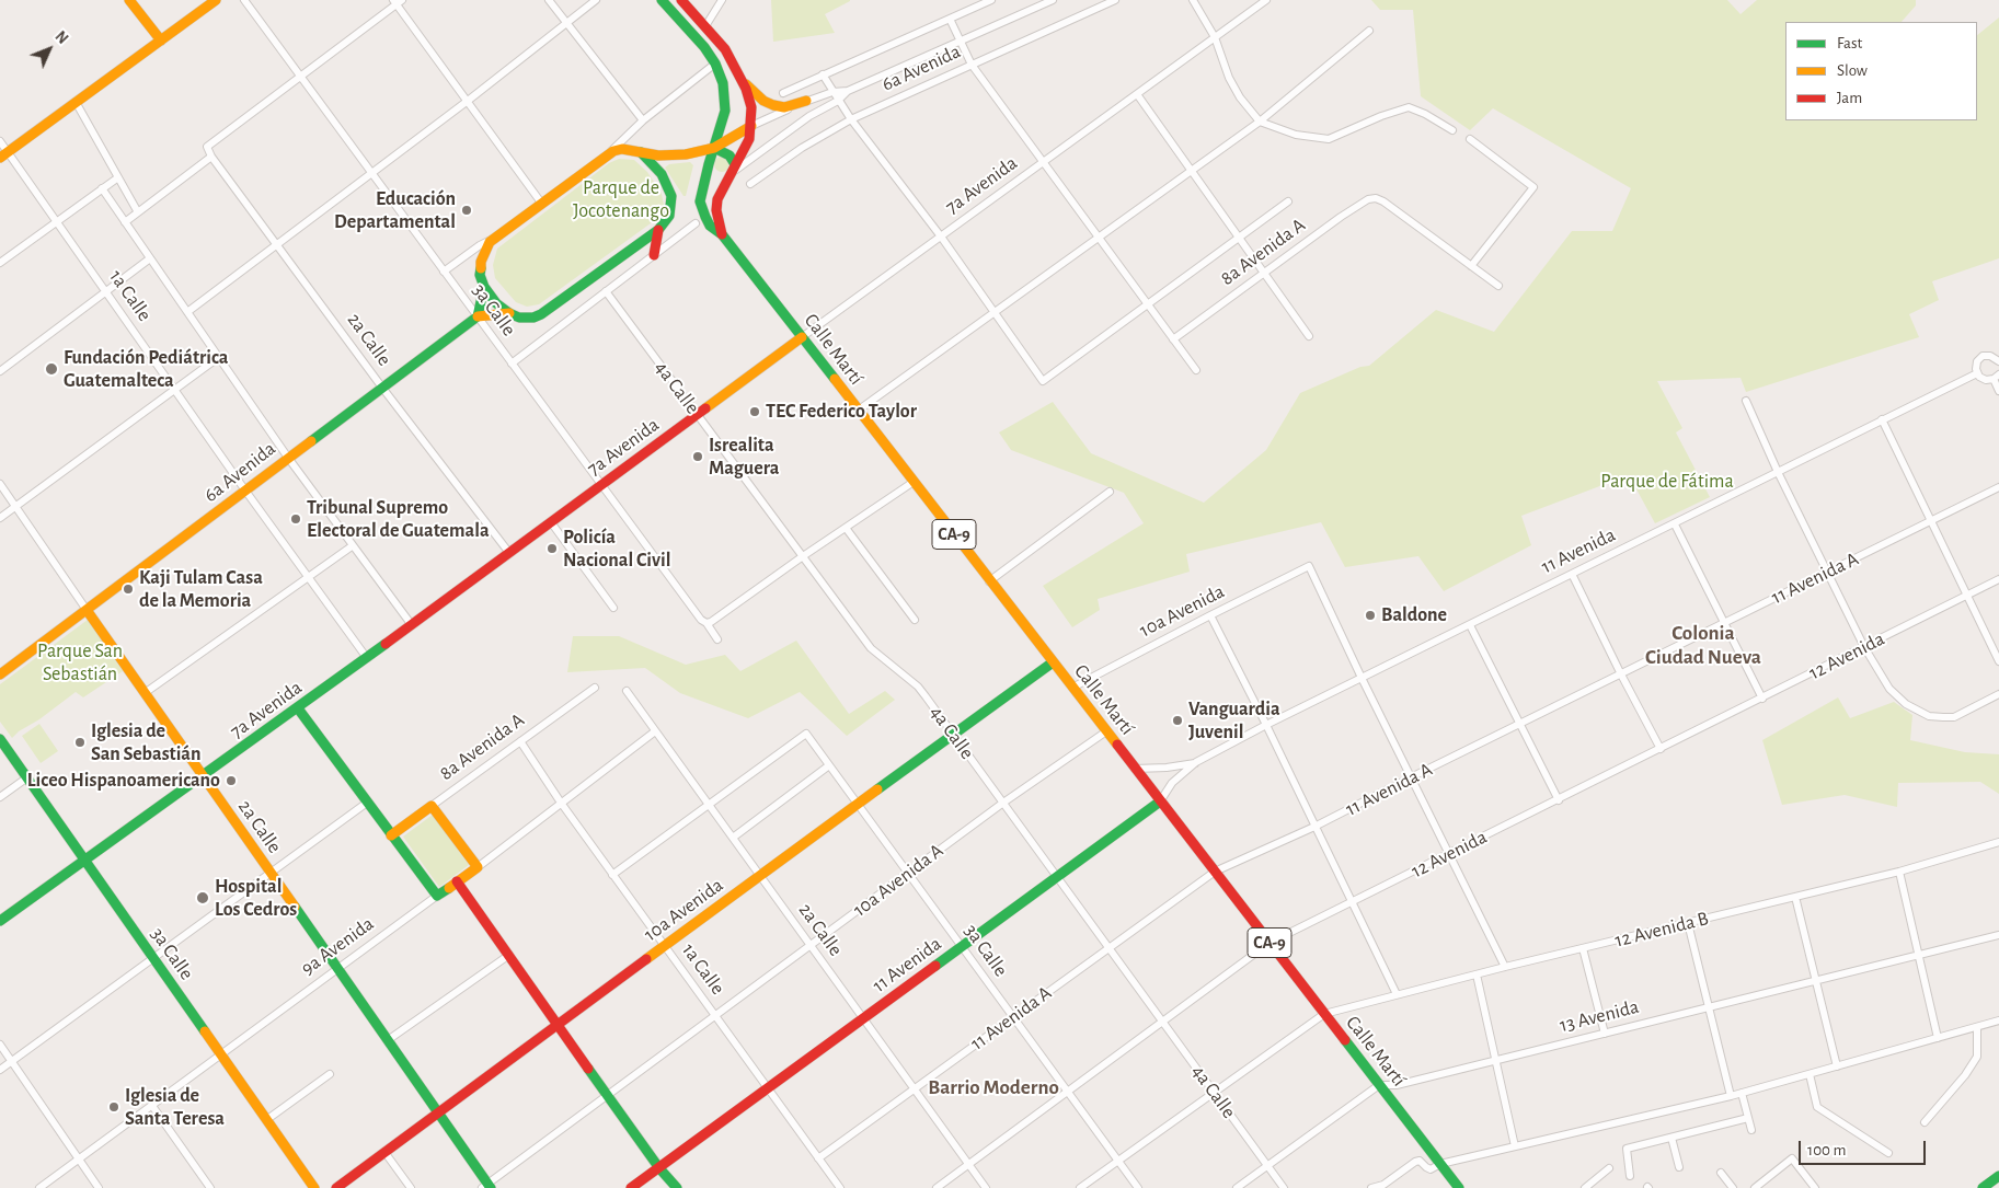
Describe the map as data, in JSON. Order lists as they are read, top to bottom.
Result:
{
  "streets": {
    "main road": [
      "6a Avenida",
      "7a Avenida",
      "8a Avenida A",
      "3a Calle",
      "2a Calle",
      "Calle Martí",
      "CA-9",
      "11 Avenida",
      "10a Avenida",
      "9a Avenida"
    ],
    "street": [
      "1a Calle",
      "4a Calle",
      "11 Avenida A",
      "12 Avenida",
      "10a Avenida A",
      "12 Avenida B",
      "13 Avenida"
    ]
  },
  "crossings": [
    ["6a Avenida", "1a Calle"],
    ["6a Avenida", "3a Calle"],
    ["6a Avenida", "2a Calle"],
    ["7a Avenida", "1a Calle"],
    ["7a Avenida", "3a Calle"],
    ["7a Avenida", "2a Calle"],
    ["7a Avenida", "Calle Martí"],
    ["7a Avenida", "4a Calle"],
    ["8a Avenida A", "1a Calle"],
    ["1a Calle", "11 Avenida"],
    ["1a Calle", "11 Avenida A"],
    ["1a Calle", "10a Avenida"],
    ["1a Calle", "10a Avenida A"],
    ["1a Calle", "9a Avenida"],
    ["3a Calle", "2a Calle"],
    ["3a Calle", "11 Avenida"],
    ["3a Calle", "11 Avenida A"],
    ["3a Calle", "10a Avenida"],
    ["3a Calle", "12 Avenida"],
    ["3a Calle", "10a Avenida A"],
    ["3a Calle", "12 Avenida B"],
    ["3a Calle", "9a Avenida"],
    ["2a Calle", "11 Avenida"],
    ["2a Calle", "11 Avenida A"],
    ["2a Calle", "10a Avenida"],
    ["2a Calle", "12 Avenida"],
    ["2a Calle", "10a Avenida A"],
    ["2a Calle", "9a Avenida"],
    ["Calle Martí", "11 Avenida"],
    ["Calle Martí", "11 Avenida A"],
    ["Calle Martí", "10a Avenida"],
    ["Calle Martí", "12 Avenida"],
    ["Calle Martí", "10a Avenida A"],
    ["Calle Martí", "12 Avenida B"],
    ["Calle Martí", "13 Avenida"],
    ["4a Calle", "11 Avenida"],
    ["4a Calle", "11 Avenida A"],
    ["4a Calle", "10a Avenida"],
    ["4a Calle", "12 Avenida"],
    ["4a Calle", "10a Avenida A"],
    ["4a Calle", "12 Avenida B"],
    ["11 Avenida", "10a Avenida"]
  ],
  "districts": ["Colonia Ciudad Nueva", "Barrio Moderno"],
  "parks": ["Parque de Jocotenango", "Parque de Fátima", "Parque San Sebastián"],
  "places": [
    "Educación Departamental",
    "Fundación Pediátrica Guatemalteca",
    "TEC Federico Taylor",
    "Isrealita Maguera",
    "Tribunal Supremo Electoral de Guatemala",
    "Policía Nacional Civil",
    "Kaji Tulam Casa de la Memoria",
    "Baldone",
    "Vanguardia Juvenil",
    "Iglesia de San Sebastián",
    "Liceo Hispanoamericano",
    "Hospital Los Cedros",
    "Iglesia de Santa Teresa"
  ],
  "legend": ["Fast", "Slow", "Jam"],
  "scale_bar": "100 m",
  "north": "top right"
}
